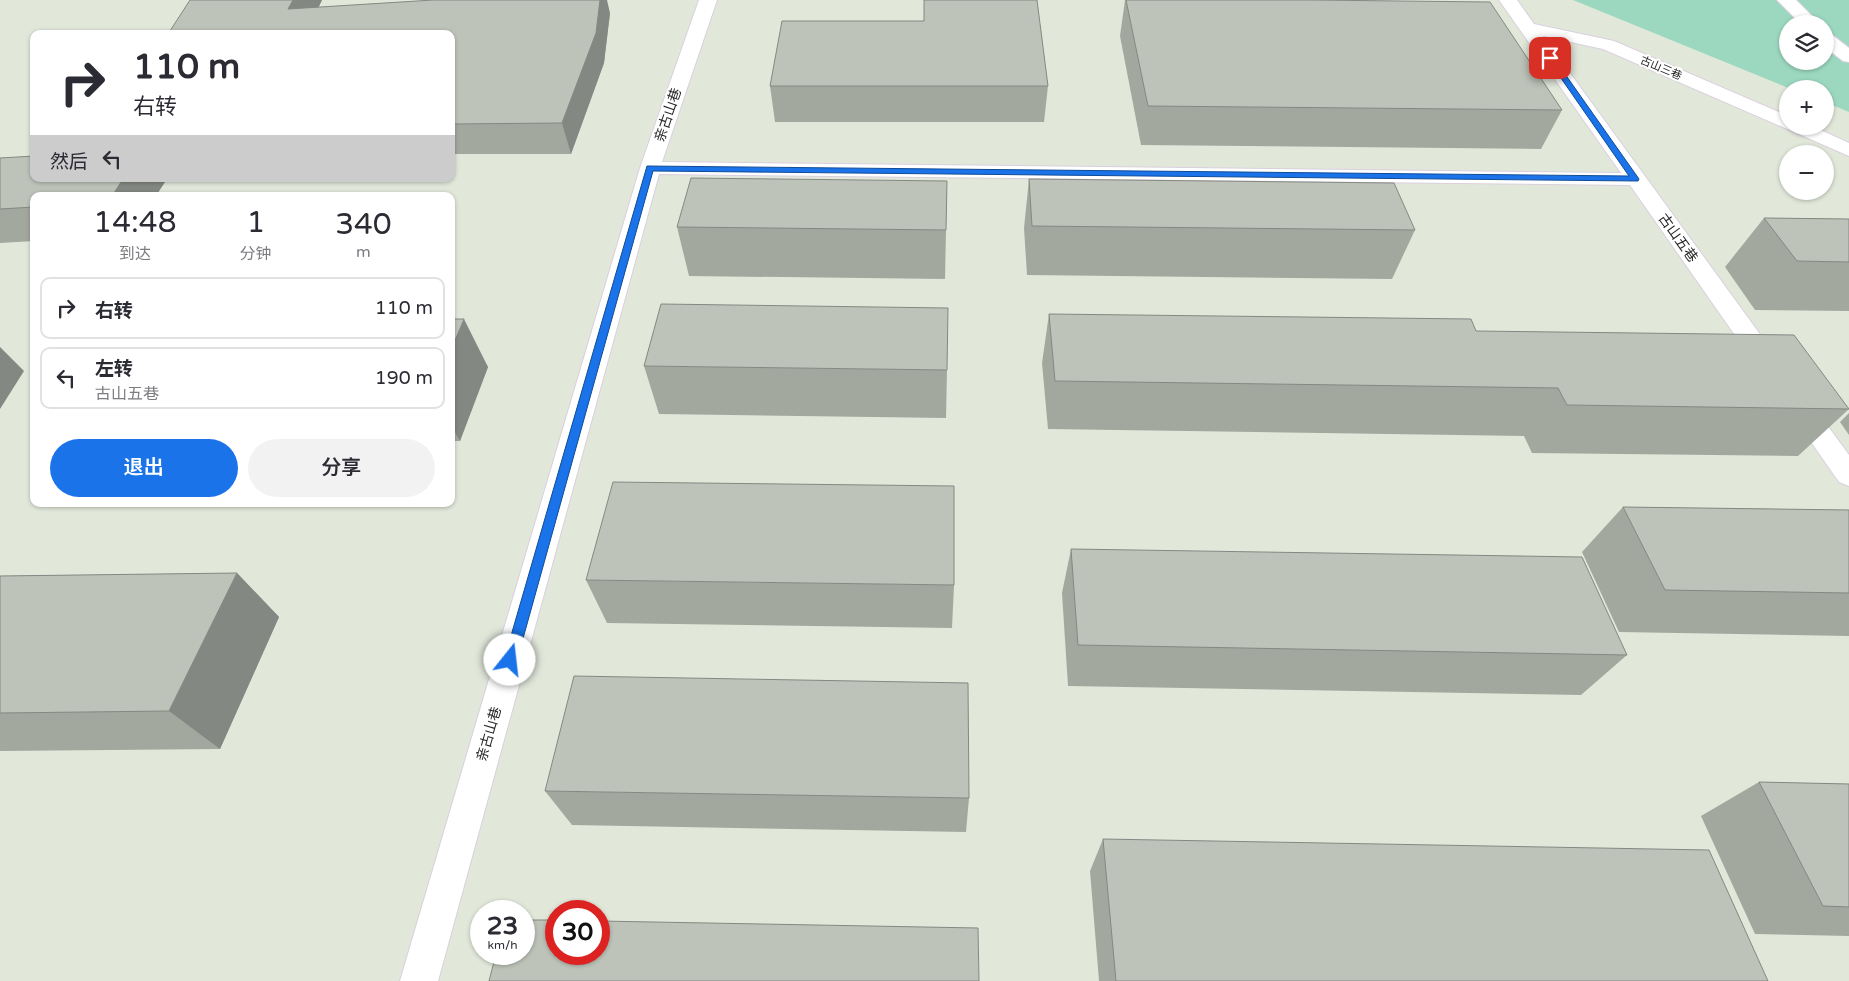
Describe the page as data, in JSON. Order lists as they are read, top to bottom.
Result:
{
  "streets": {
    "street": ["古山三巷", "亲古山巷", "古山五巷"]
  },
  "crossings": [
    ["古山三巷", "古山五巷"]
  ],
  "page": {
    "map_buttons": ["+", "−"],
    "turn": ["110 m", "右转"],
    "then": "然后",
    "eta": [
      "14:48",
      "到达",
      "1",
      "分钟",
      "340",
      "m"
    ],
    "list": [
      {
        "name": "右转",
        "value": "110 m"
      },
      {
        "name": "左转",
        "note": "古山五巷",
        "value": "190 m"
      }
    ],
    "buttons": ["退出", "分享"],
    "speed": "23 km/h",
    "limit": "30"
  }
}
